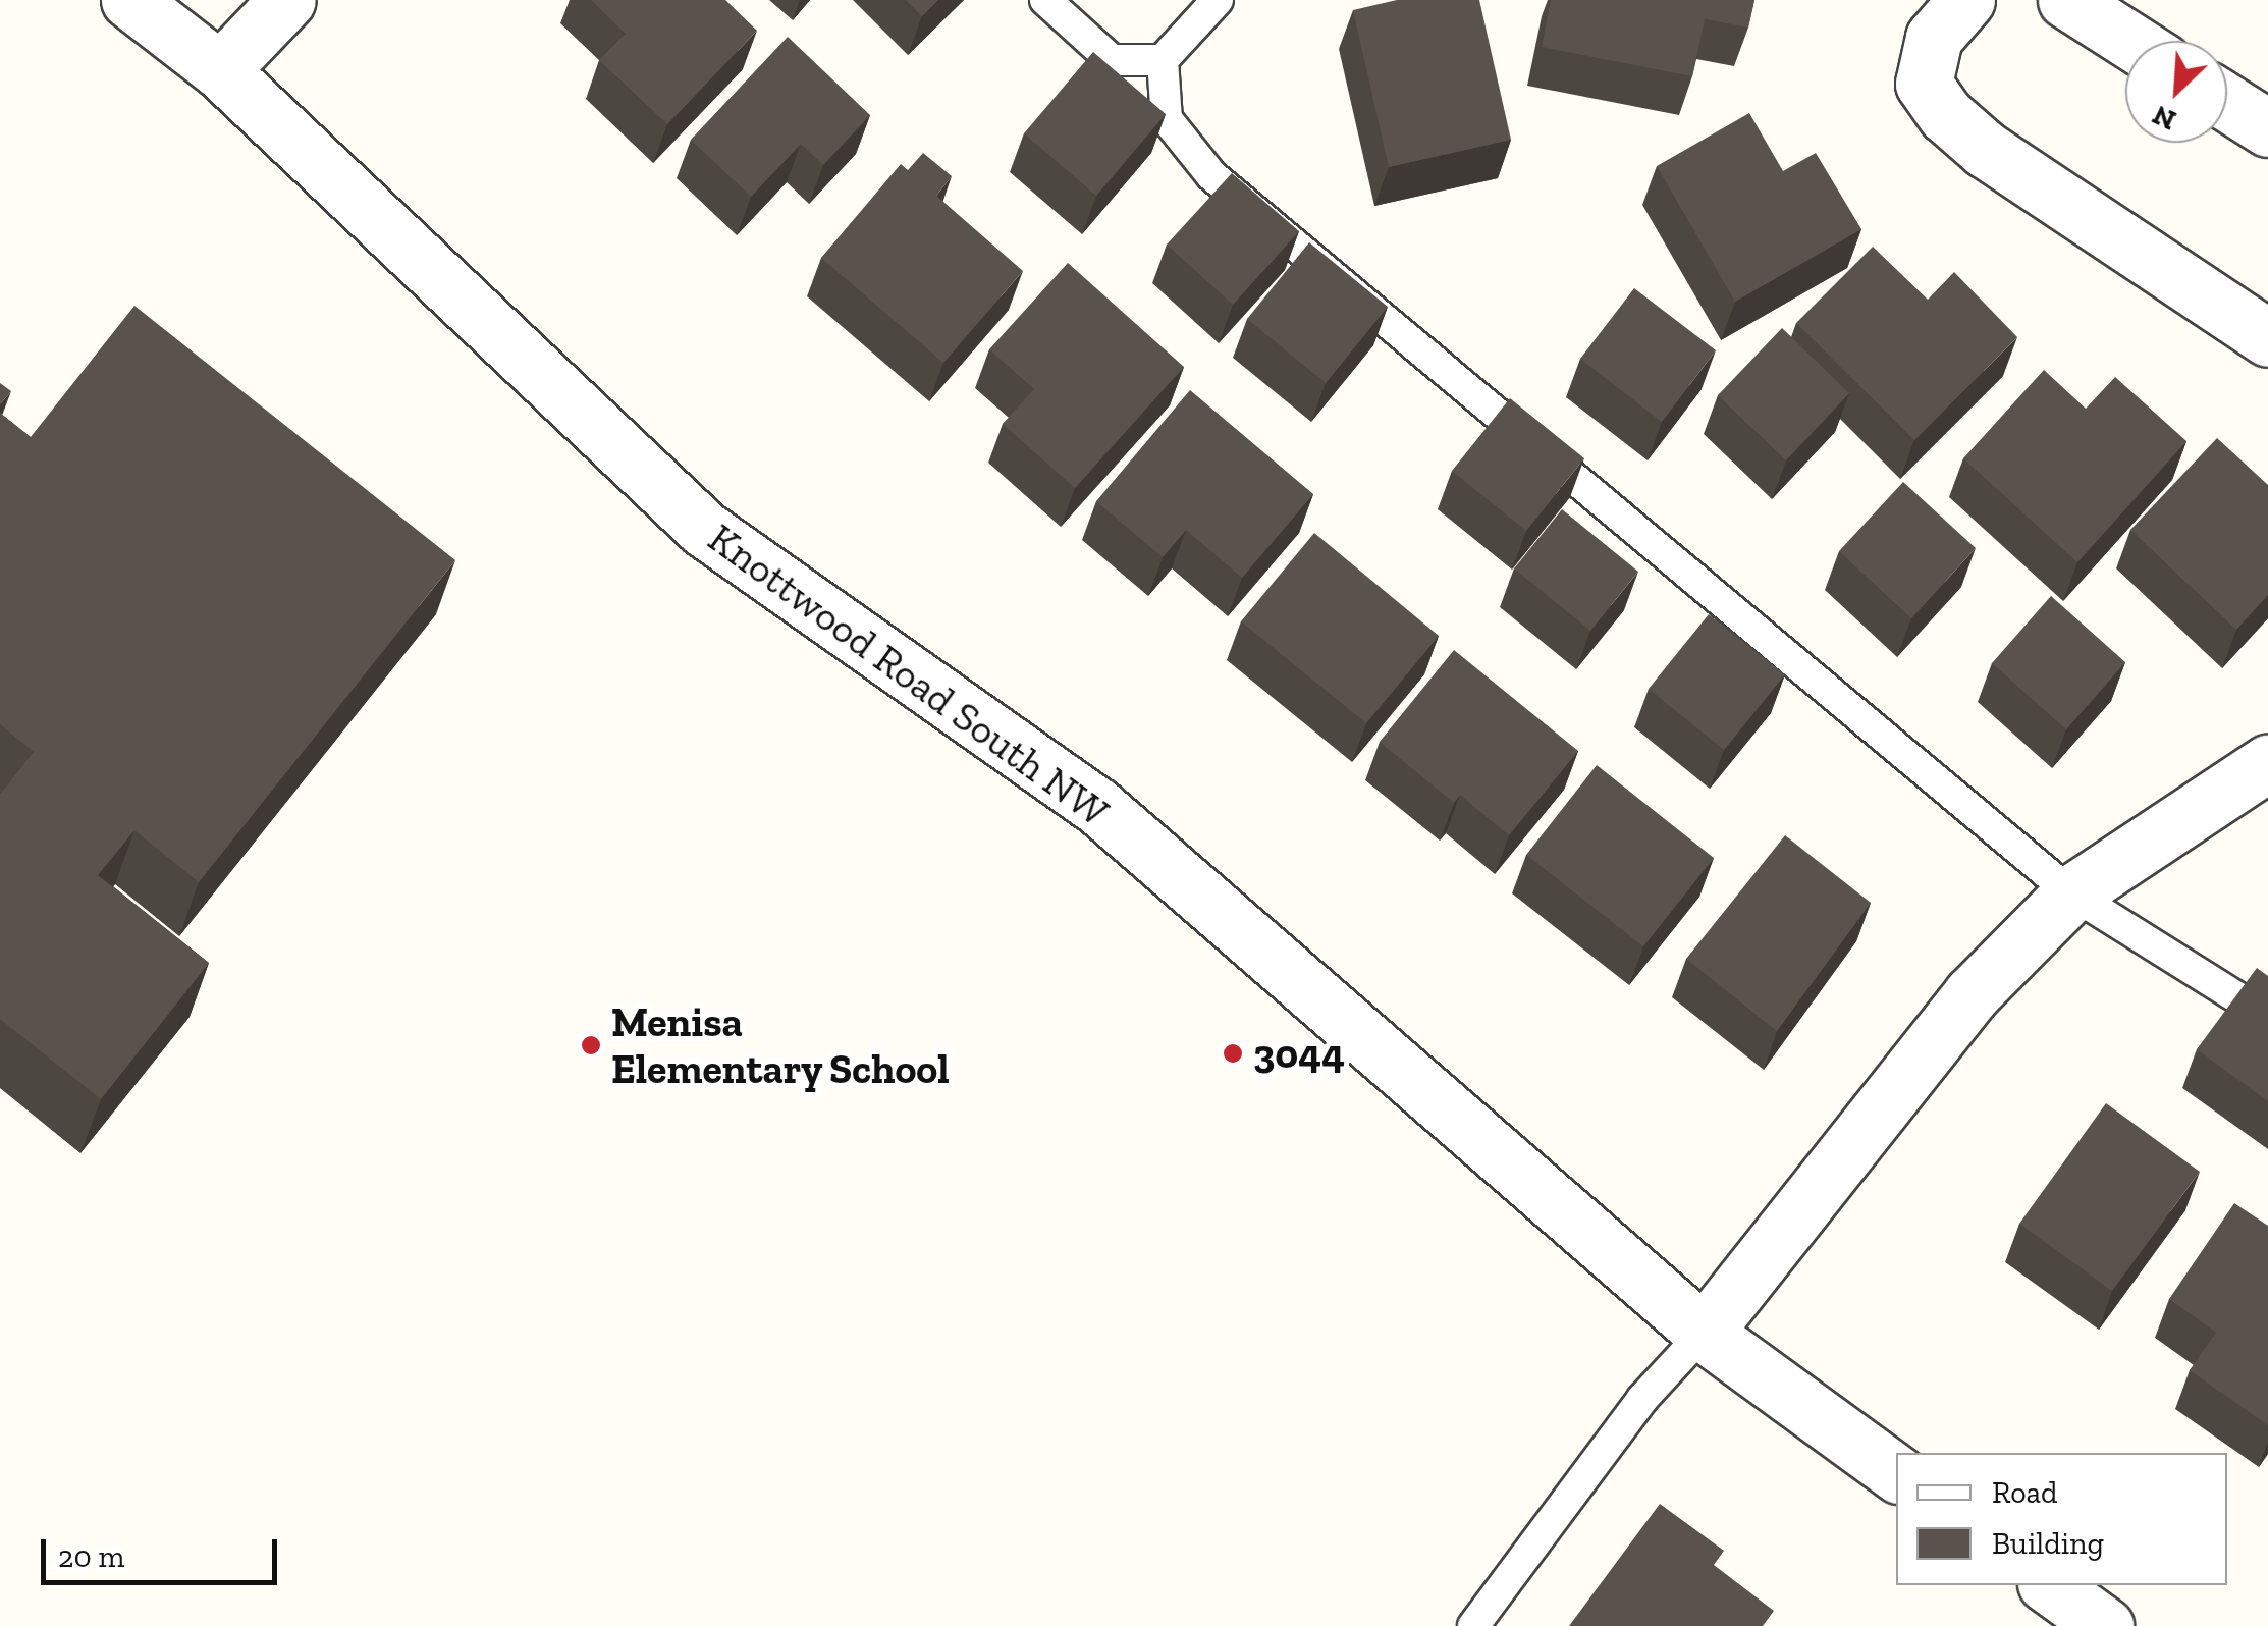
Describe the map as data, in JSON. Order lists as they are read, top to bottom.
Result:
{
  "streets": {
    "street": ["Knottwood Road South NW"]
  },
  "places": ["Menisa Elementary School", "3044"],
  "legend": ["Road", "Building"],
  "scale_bar": "20 m",
  "north": "bottom left"
}
